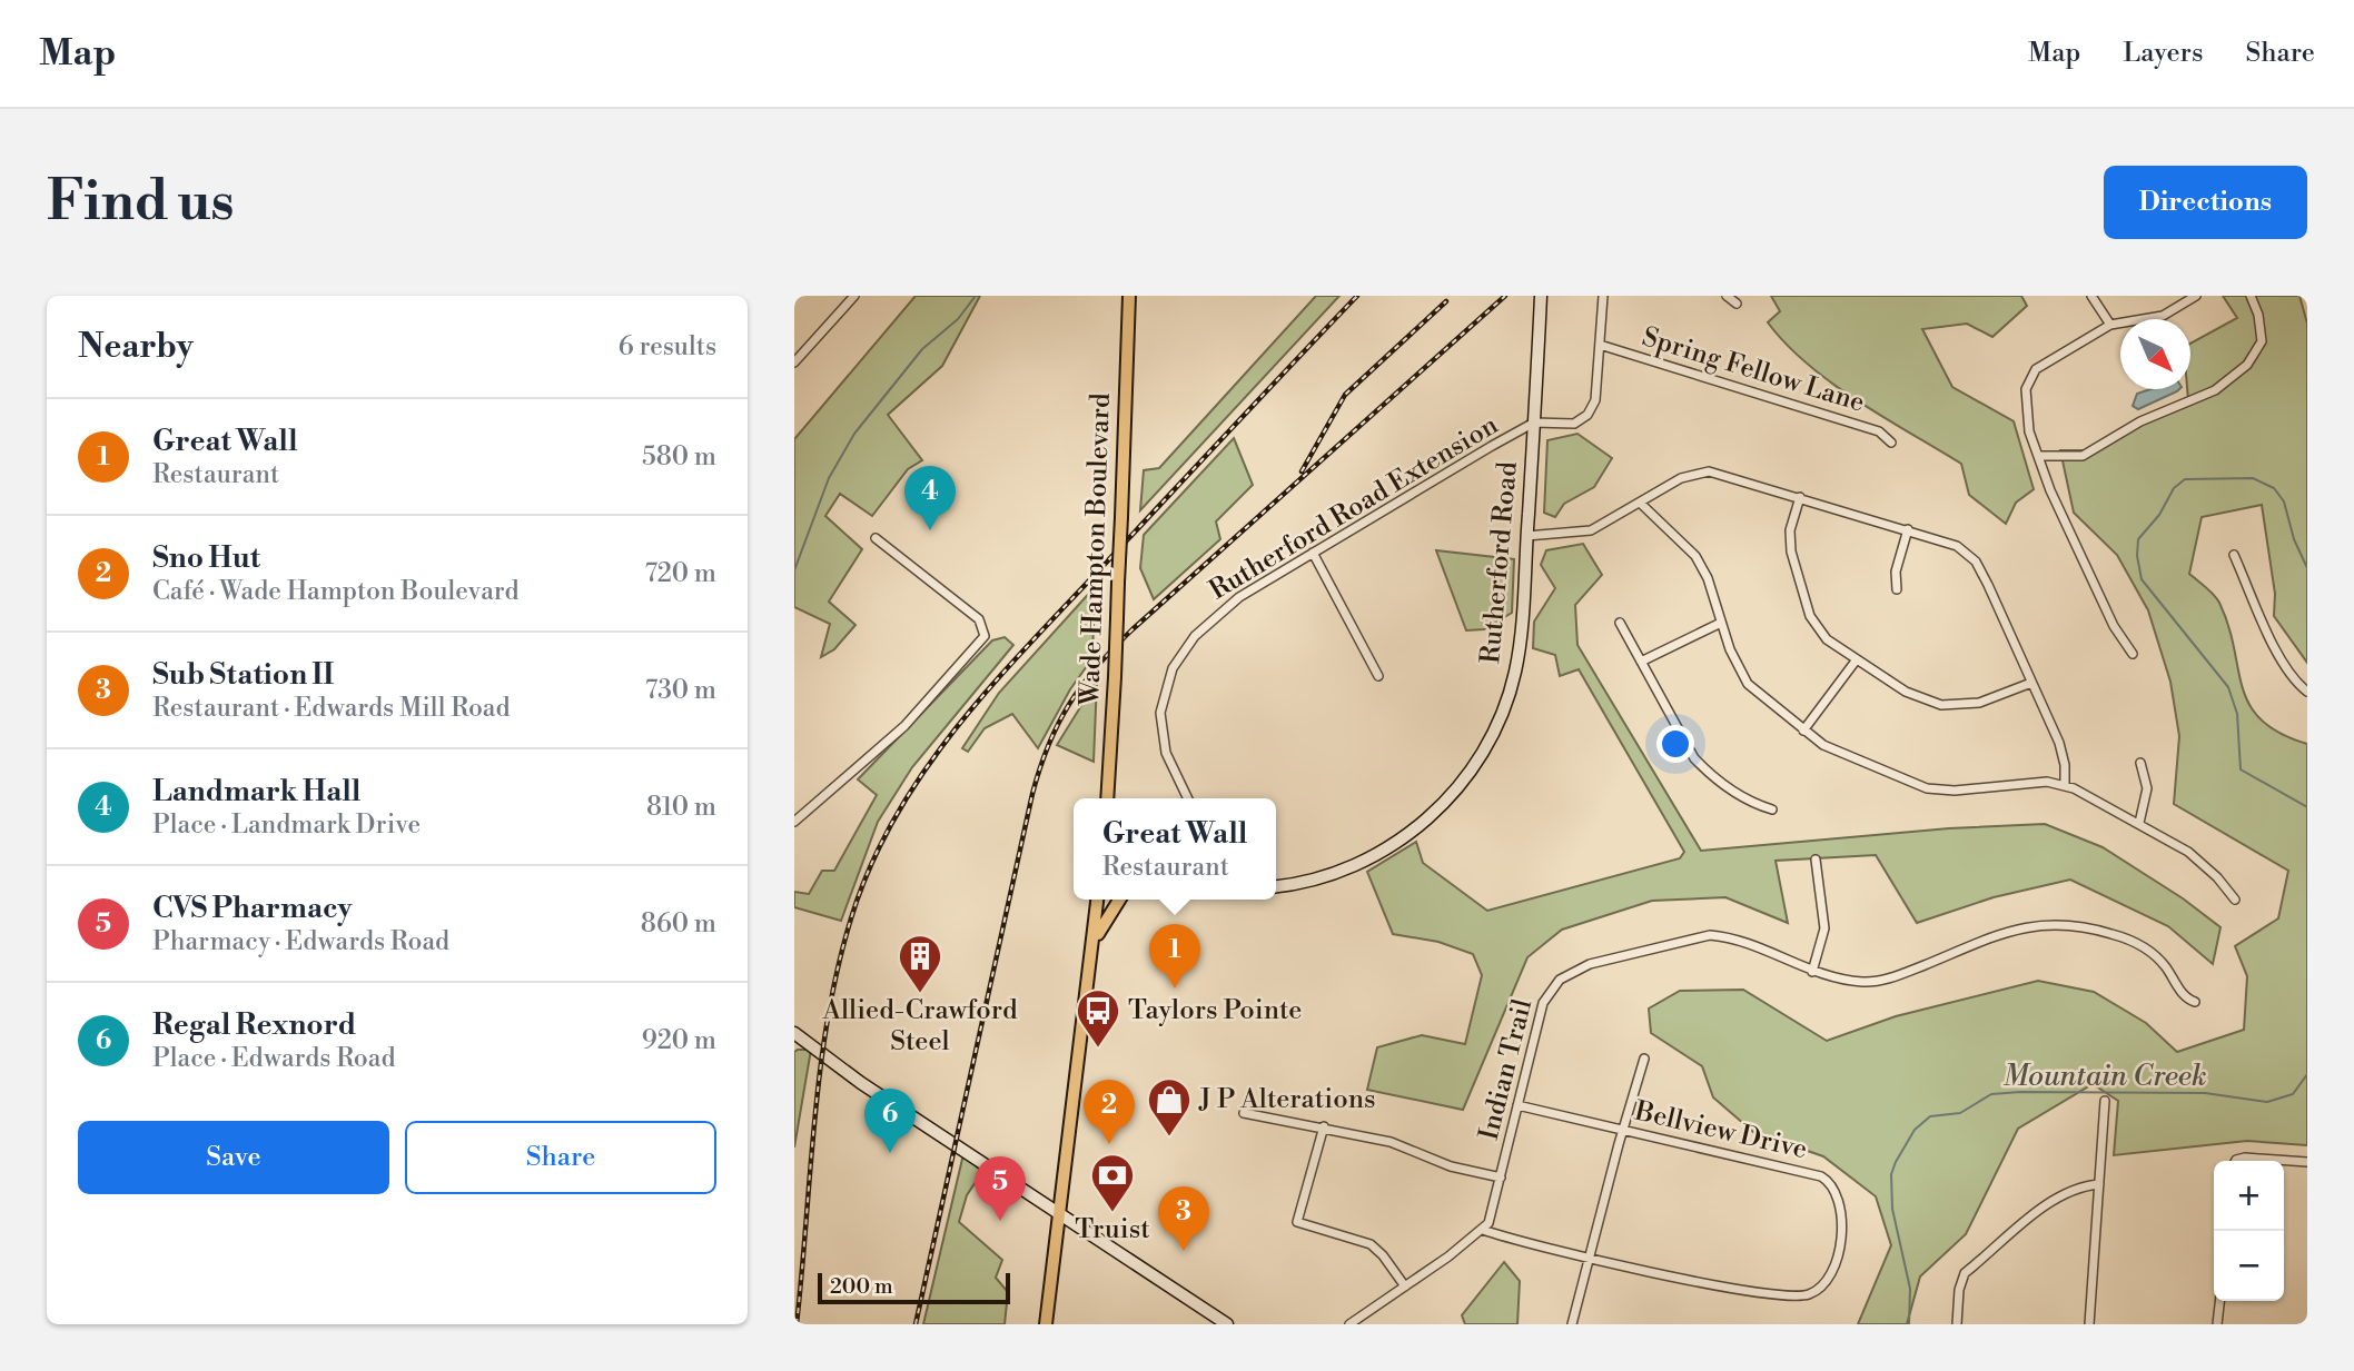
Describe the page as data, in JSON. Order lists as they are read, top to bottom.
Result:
{
  "streets": {
    "main road": ["Wade Hampton Boulevard"],
    "street": [
      "Spring Fellow Lane",
      "Rutherford Road Extension",
      "Rutherford Road",
      "Indian Trail",
      "Bellview Drive"
    ]
  },
  "crossings": [
    ["Rutherford Road Extension", "Rutherford Road"],
    ["Indian Trail", "Bellview Drive"]
  ],
  "water": ["Mountain Creek"],
  "places": {
    "building": ["Allied-Crawford Steel"],
    "bus stop": ["Taylors Pointe"],
    "shop": ["J P Alterations"],
    "bank": ["Truist"]
  },
  "scale_bar": "200 m",
  "north": "bottom right",
  "page": {
    "header": "Map",
    "nav": ["Map", "Layers", "Share"],
    "buttons": [
      "Directions",
      ["Save", "Share"]
    ],
    "title": "Find us",
    "heading": ["Nearby", "6 results"],
    "list": [
      {
        "mark": "1",
        "name": "Great Wall",
        "note": "Restaurant",
        "value": "580 m"
      },
      {
        "mark": "2",
        "name": "Sno Hut",
        "note": "Café · Wade Hampton Boulevard",
        "value": "720 m"
      },
      {
        "mark": "3",
        "name": "Sub Station II",
        "note": "Restaurant · Edwards Mill Road",
        "value": "730 m"
      },
      {
        "mark": "4",
        "name": "Landmark Hall",
        "note": "Place · Landmark Drive",
        "value": "810 m"
      },
      {
        "mark": "5",
        "name": "CVS Pharmacy",
        "note": "Pharmacy · Edwards Road",
        "value": "860 m"
      },
      {
        "mark": "6",
        "name": "Regal Rexnord",
        "note": "Place · Edwards Road",
        "value": "920 m"
      }
    ],
    "pins": [
      "4",
      "1",
      "2",
      "6",
      "5",
      "3"
    ],
    "popup": ["Great Wall", "Restaurant"],
    "map_buttons": ["+", "−"],
    "scale": "200 m"
  }
}
